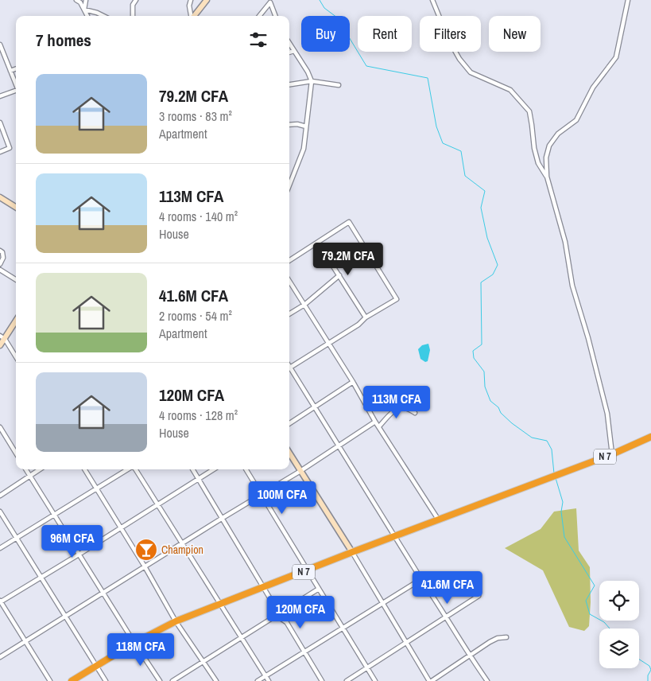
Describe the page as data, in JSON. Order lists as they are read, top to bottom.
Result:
{
  "streets": {
    "highway": ["N 7"]
  },
  "places": {
    "bar": ["Champion"]
  },
  "page": {
    "chip": [
      "Buy",
      "Rent",
      "Filters",
      "New"
    ],
    "heading": "7 homes",
    "list": [
      {
        "name": "79.2M CFA",
        "note": "3 rooms · 83 m² · Apartment"
      },
      {
        "name": "113M CFA",
        "note": "4 rooms · 140 m² · House"
      },
      {
        "name": "41.6M CFA",
        "note": "2 rooms · 54 m² · Apartment"
      },
      {
        "name": "120M CFA",
        "note": "4 rooms · 128 m² · House"
      }
    ],
    "price": [
      "79.2M CFA",
      "113M CFA",
      "100M CFA",
      "96M CFA",
      "41.6M CFA",
      "120M CFA",
      "118M CFA"
    ]
  }
}
